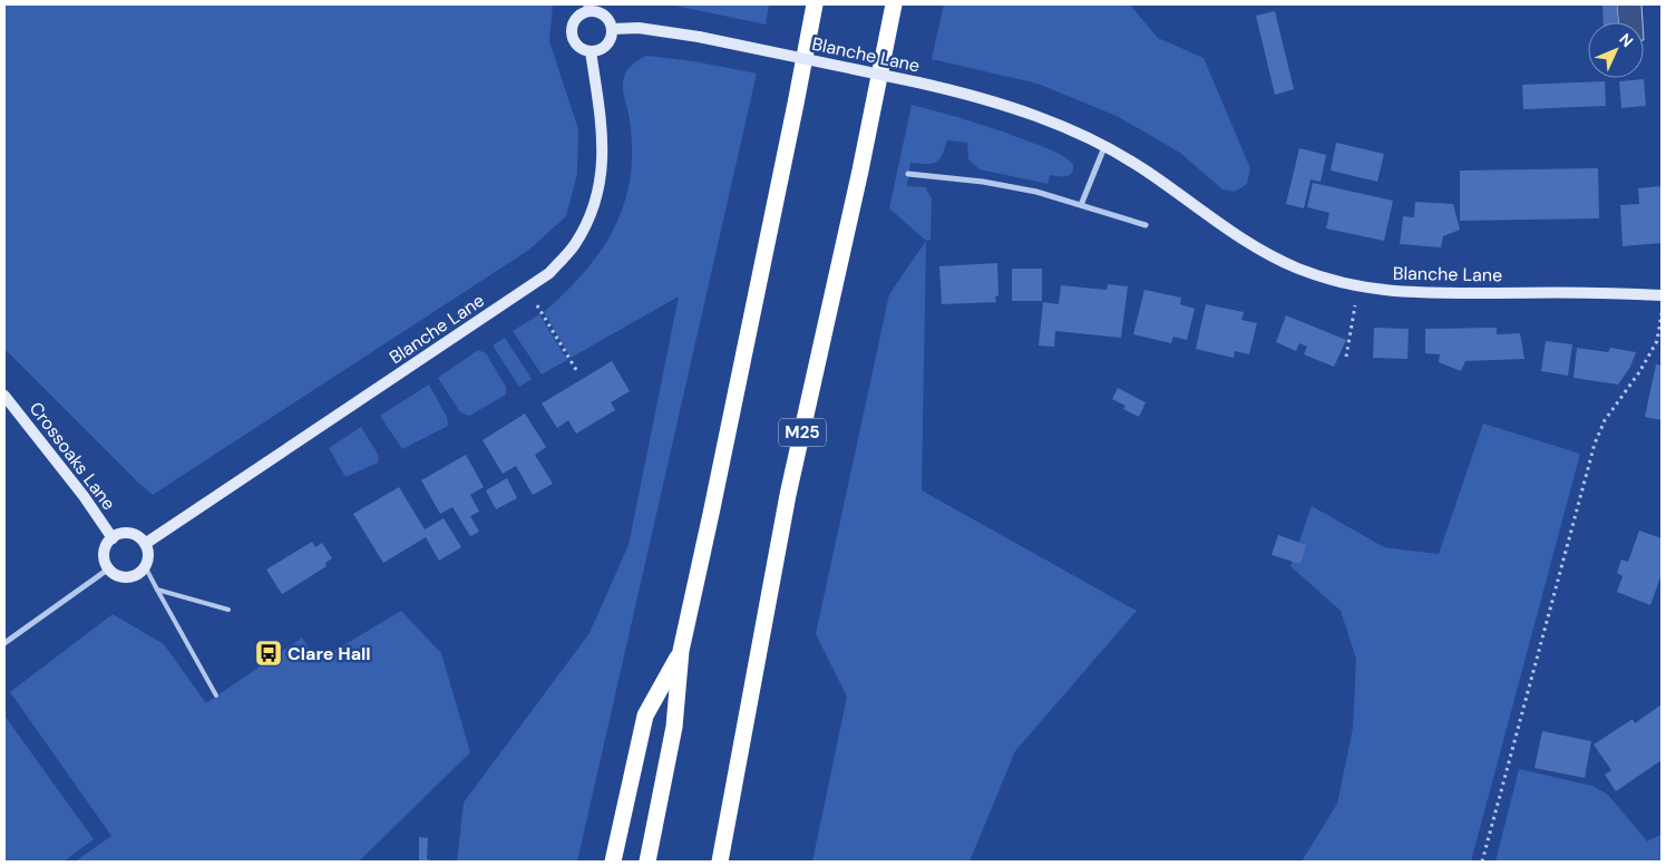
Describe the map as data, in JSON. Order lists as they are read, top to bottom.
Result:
{
  "streets": {
    "highway": ["M25"],
    "street": ["Blanche Lane", "Crossoaks Lane"]
  },
  "crossings": [
    ["Blanche Lane", "Crossoaks Lane"]
  ],
  "places": {
    "bus stop": ["Clare Hall"]
  },
  "north": "top right"
}
